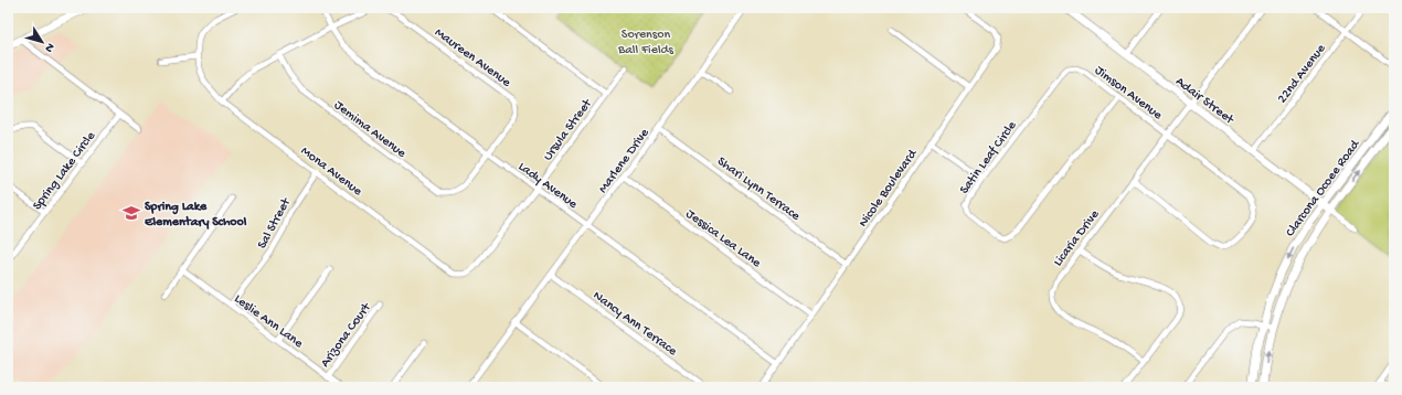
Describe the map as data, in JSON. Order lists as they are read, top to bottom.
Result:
{
  "streets": {
    "street": [
      "Maureen Avenue",
      "22nd Avenue",
      "Jimson Avenue",
      "Adair Street",
      "Jemima Avenue",
      "Ursula Street",
      "Satin Leaf Circle",
      "Marlene Drive",
      "Spring Lake Circle",
      "Mona Avenue",
      "Lady Avenue",
      "Shari Lynn Terrace",
      "Nicole Boulevard",
      "Clarcona Ocoee Road",
      "Sal Street",
      "Jessica Lea Lane",
      "Licaria Drive",
      "Leslie Ann Lane",
      "Nancy Ann Terrace",
      "Arizona Court"
    ]
  },
  "crossings": [
    ["Maureen Avenue", "Jemima Avenue"],
    ["Maureen Avenue", "Mona Avenue"],
    ["Maureen Avenue", "Lady Avenue"],
    ["22nd Avenue", "Adair Street"],
    ["Jimson Avenue", "Satin Leaf Circle"],
    ["Jimson Avenue", "Licaria Drive"],
    ["Adair Street", "Clarcona Ocoee Road"],
    ["Adair Street", "Licaria Drive"],
    ["Jemima Avenue", "Lady Avenue"],
    ["Ursula Street", "Mona Avenue"],
    ["Ursula Street", "Lady Avenue"],
    ["Marlene Drive", "Lady Avenue"],
    ["Marlene Drive", "Shari Lynn Terrace"],
    ["Marlene Drive", "Jessica Lea Lane"],
    ["Marlene Drive", "Nancy Ann Terrace"],
    ["Mona Avenue", "Sal Street"],
    ["Lady Avenue", "Nicole Boulevard"],
    ["Shari Lynn Terrace", "Nicole Boulevard"],
    ["Nicole Boulevard", "Jessica Lea Lane"],
    ["Sal Street", "Leslie Ann Lane"],
    ["Leslie Ann Lane", "Arizona Court"]
  ],
  "parks": ["Sorenson Ball Fields"],
  "places": {
    "school or university": ["Spring Lake Elementary School"]
  },
  "north": "bottom right"
}
